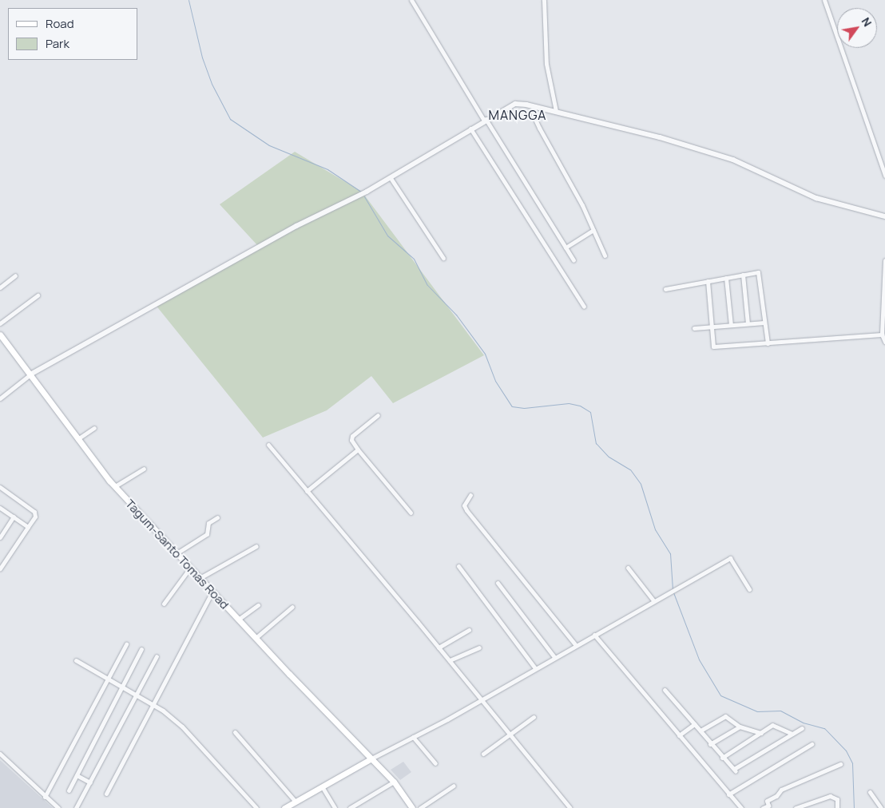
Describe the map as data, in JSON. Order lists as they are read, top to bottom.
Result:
{
  "streets": {
    "main road": ["Tagum-Santo Tomas Road"]
  },
  "districts": ["MANGGA"],
  "legend": ["Road", "Park"],
  "north": "top right"
}
